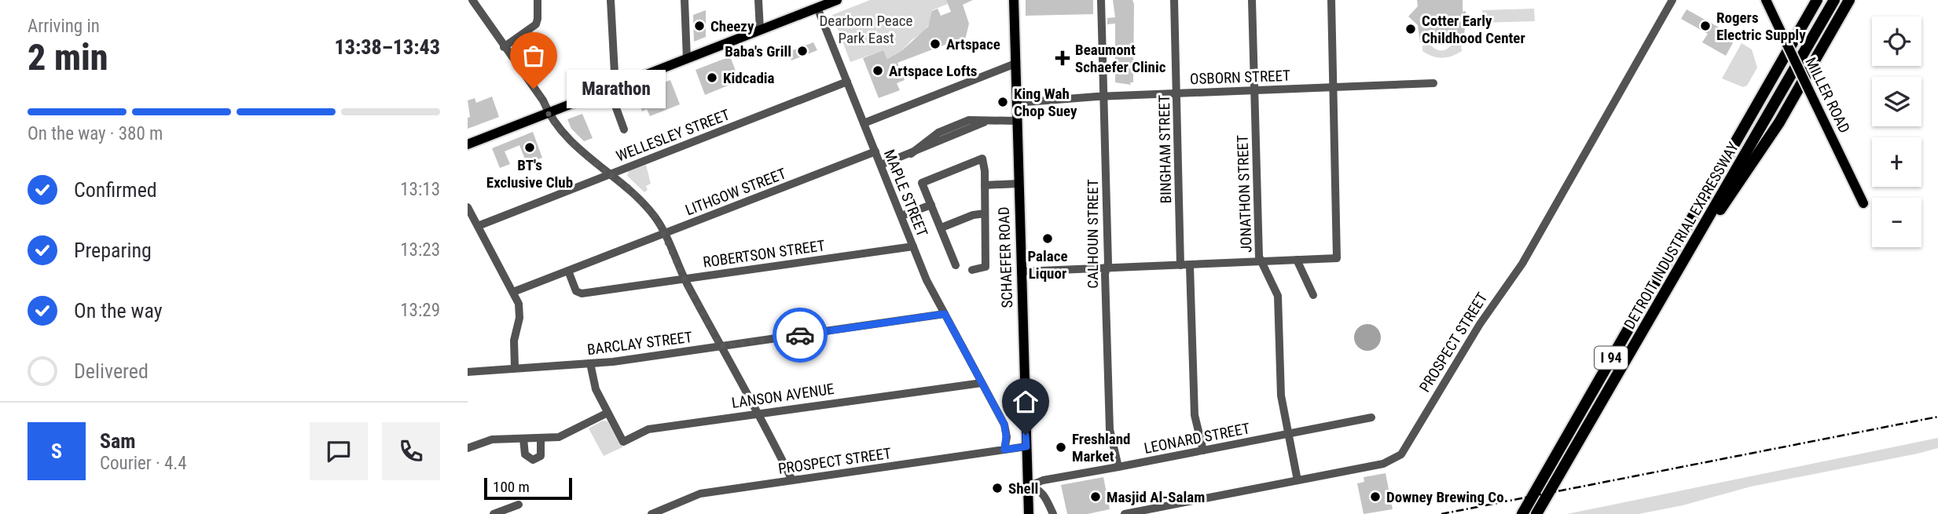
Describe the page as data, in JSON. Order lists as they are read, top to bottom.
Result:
{
  "streets": {
    "highway": ["DETROIT INDUSTRIAL EXPRESSWAY", "I 94"],
    "main road": ["MILLER ROAD", "SCHAEFER ROAD"],
    "street": [
      "OSBORN STREET",
      "WELLESLEY STREET",
      "BINGHAM STREET",
      "LITHGOW STREET",
      "MAPLE STREET",
      "JONATHON STREET",
      "CALHOUN STREET",
      "ROBERTSON STREET",
      "PROSPECT STREET",
      "BARCLAY STREET",
      "LANSON AVENUE",
      "LEONARD STREET"
    ]
  },
  "crossings": [
    ["OSBORN STREET", "BINGHAM STREET"],
    ["OSBORN STREET", "JONATHON STREET"],
    ["OSBORN STREET", "CALHOUN STREET"],
    ["OSBORN STREET", "SCHAEFER ROAD"],
    ["WELLESLEY STREET", "MAPLE STREET"],
    ["LITHGOW STREET", "MAPLE STREET"],
    ["LITHGOW STREET", "ROBERTSON STREET"],
    ["MAPLE STREET", "ROBERTSON STREET"],
    ["MAPLE STREET", "PROSPECT STREET"],
    ["MAPLE STREET", "BARCLAY STREET"],
    ["MAPLE STREET", "LANSON AVENUE"],
    ["JONATHON STREET", "PROSPECT STREET"],
    ["JONATHON STREET", "LEONARD STREET"],
    ["CALHOUN STREET", "LEONARD STREET"],
    ["SCHAEFER ROAD", "PROSPECT STREET"],
    ["SCHAEFER ROAD", "LEONARD STREET"],
    ["BARCLAY STREET", "LANSON AVENUE"]
  ],
  "parks": ["Dearborn Peace Park East"],
  "places": {
    "other": [
      "Cheezy",
      "Rogers Electric Supply",
      "Cotter Early Childhood Center",
      "Artspace",
      "Baba's Grill",
      "Artspace Lofts",
      "Kidcadia",
      "Marathon",
      "King Wah Chop Suey",
      "BT's Exclusive Club",
      "Palace Liquor",
      "Freshland Market",
      "Shell",
      "Masjid Al-Salam",
      "Downey Brewing Co."
    ],
    "health": ["Beaumont Schaefer Clinic"]
  },
  "scale_bar": "100 m",
  "page": {
    "heading": ["2 min", "Arriving in", "13:38–13:43"],
    "panel": ["Sam", "Courier · 4.4"],
    "map_buttons": ["+", "−"],
    "bubble": "Marathon",
    "bar": "On the way · 380 m",
    "list": [
      ["Confirmed", "13:13"],
      ["Preparing", "13:23"],
      ["On the way", "13:29"],
      "Delivered"
    ],
    "round": "S",
    "scale": "100 m"
  }
}
